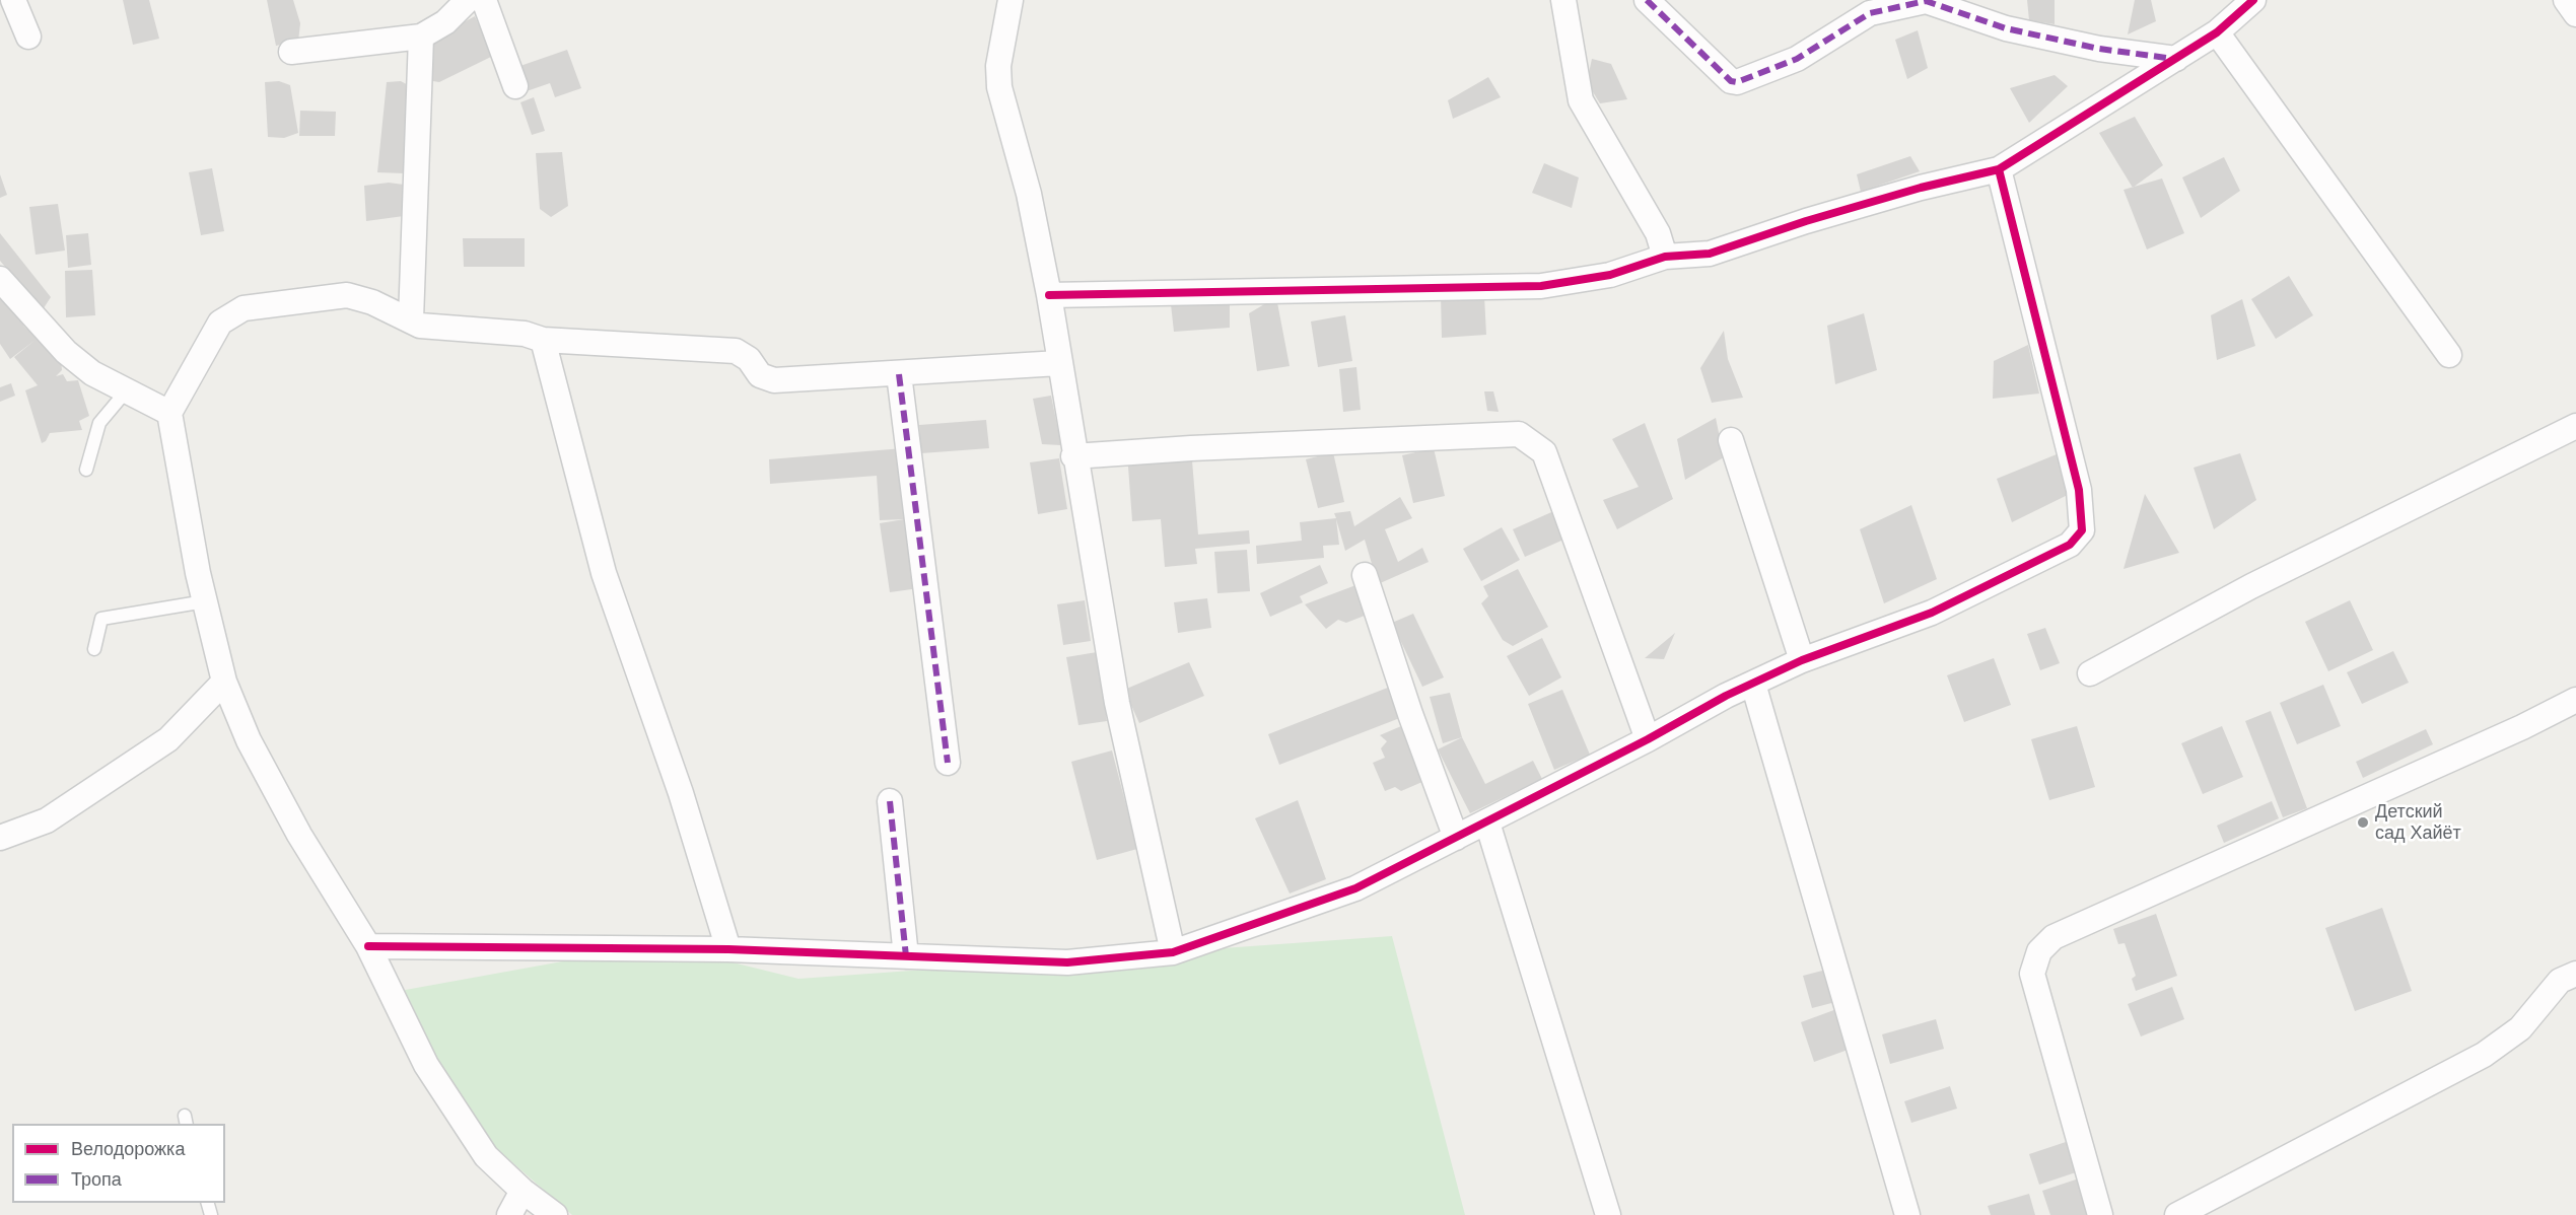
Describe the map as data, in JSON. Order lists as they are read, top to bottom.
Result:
{
  "places": ["Детский сад Хайёт"],
  "legend": ["Велодорожка", "Тропа"]
}
